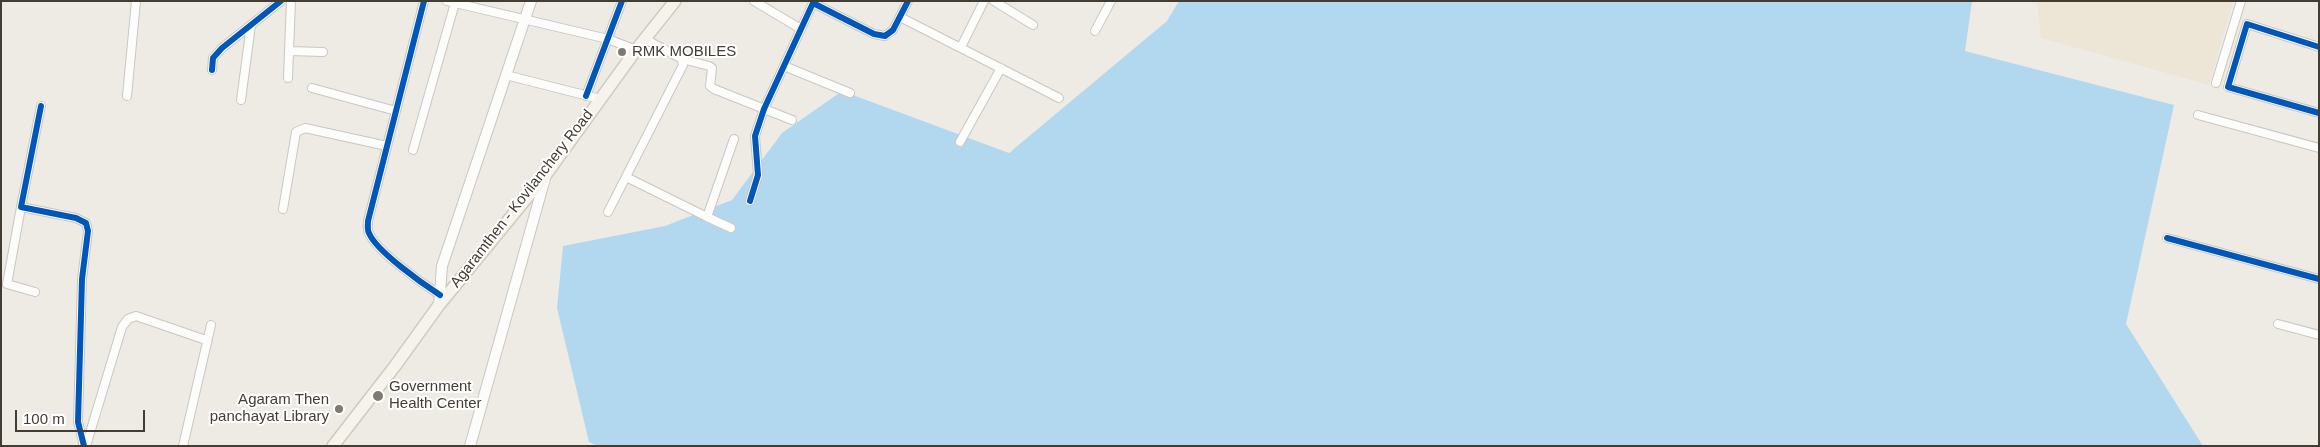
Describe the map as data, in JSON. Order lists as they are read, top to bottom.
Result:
{
  "streets": {
    "main road": ["Agaramthen - Kovilanchery Road"]
  },
  "places": ["RMK MOBILES", "Government Health Center", "Agaram Then panchayat Library"],
  "scale_bar": "100 m"
}
